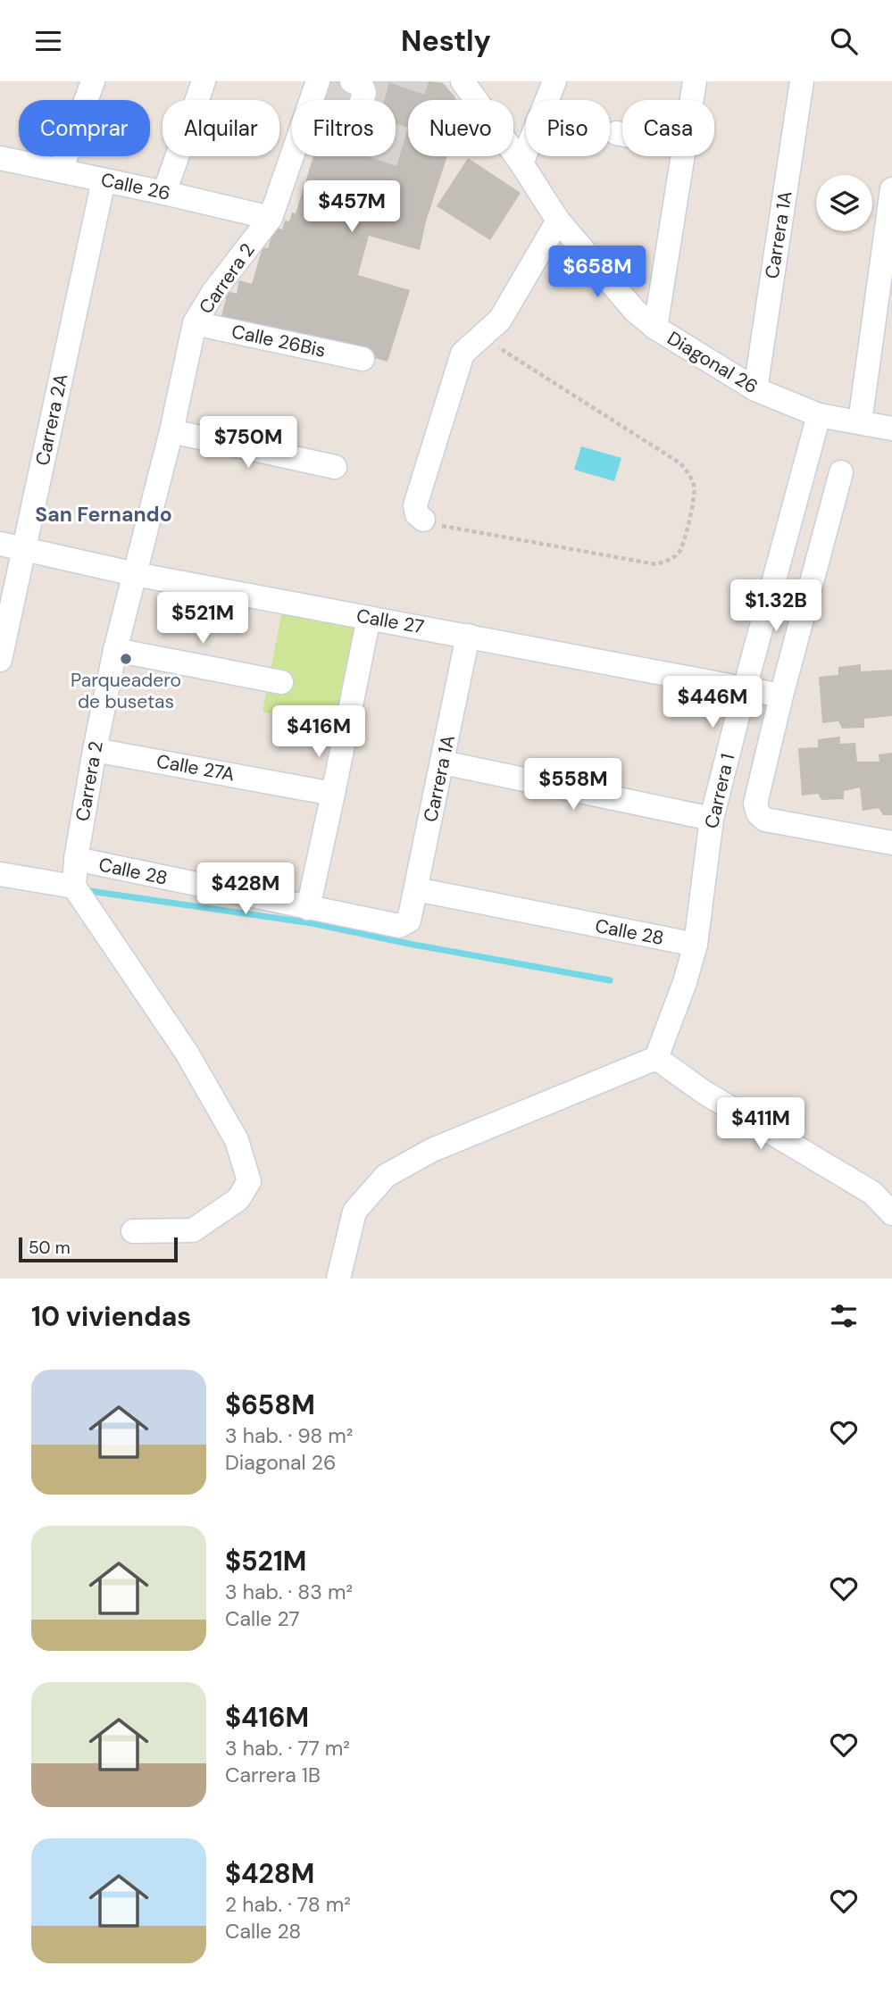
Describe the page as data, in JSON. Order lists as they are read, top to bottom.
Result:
{
  "streets": {
    "street": [
      "Calle 26",
      "Carrera 1A",
      "Carrera 2",
      "Calle 26Bis",
      "Diagonal 26",
      "Carrera 2A",
      "Calle 27",
      "Calle 27A",
      "Carrera 1",
      "Calle 28"
    ]
  },
  "crossings": [
    ["Calle 26", "Carrera 2"],
    ["Calle 26", "Carrera 2A"],
    ["Carrera 1A", "Diagonal 26"],
    ["Carrera 1A", "Calle 27"],
    ["Carrera 1A", "Calle 28"],
    ["Carrera 2", "Calle 26Bis"],
    ["Carrera 2", "Calle 27"],
    ["Carrera 2", "Calle 27A"],
    ["Carrera 2", "Calle 28"],
    ["Diagonal 26", "Carrera 1"],
    ["Carrera 2A", "Calle 27"],
    ["Calle 27", "Carrera 1"],
    ["Carrera 1", "Calle 28"]
  ],
  "districts": ["San Fernando"],
  "places": ["Parqueadero de busetas"],
  "scale_bar": "50 m",
  "page": {
    "header": "Nestly",
    "chip": [
      "Comprar",
      "Alquilar",
      "Filtros",
      "Nuevo",
      "Piso",
      "Casa"
    ],
    "price": [
      "$457M",
      "$658M",
      "$750M",
      "$1.32B",
      "$521M",
      "$446M",
      "$416M",
      "$558M",
      "$428M",
      "$411M"
    ],
    "scale": "50 m",
    "heading": "10 viviendas",
    "list": [
      {
        "name": "$658M",
        "note": "3 hab. · 98 m² · Diagonal 26"
      },
      {
        "name": "$521M",
        "note": "3 hab. · 83 m² · Calle 27"
      },
      {
        "name": "$416M",
        "note": "3 hab. · 77 m² · Carrera 1B"
      },
      {
        "name": "$428M",
        "note": "2 hab. · 78 m² · Calle 28"
      }
    ]
  }
}
